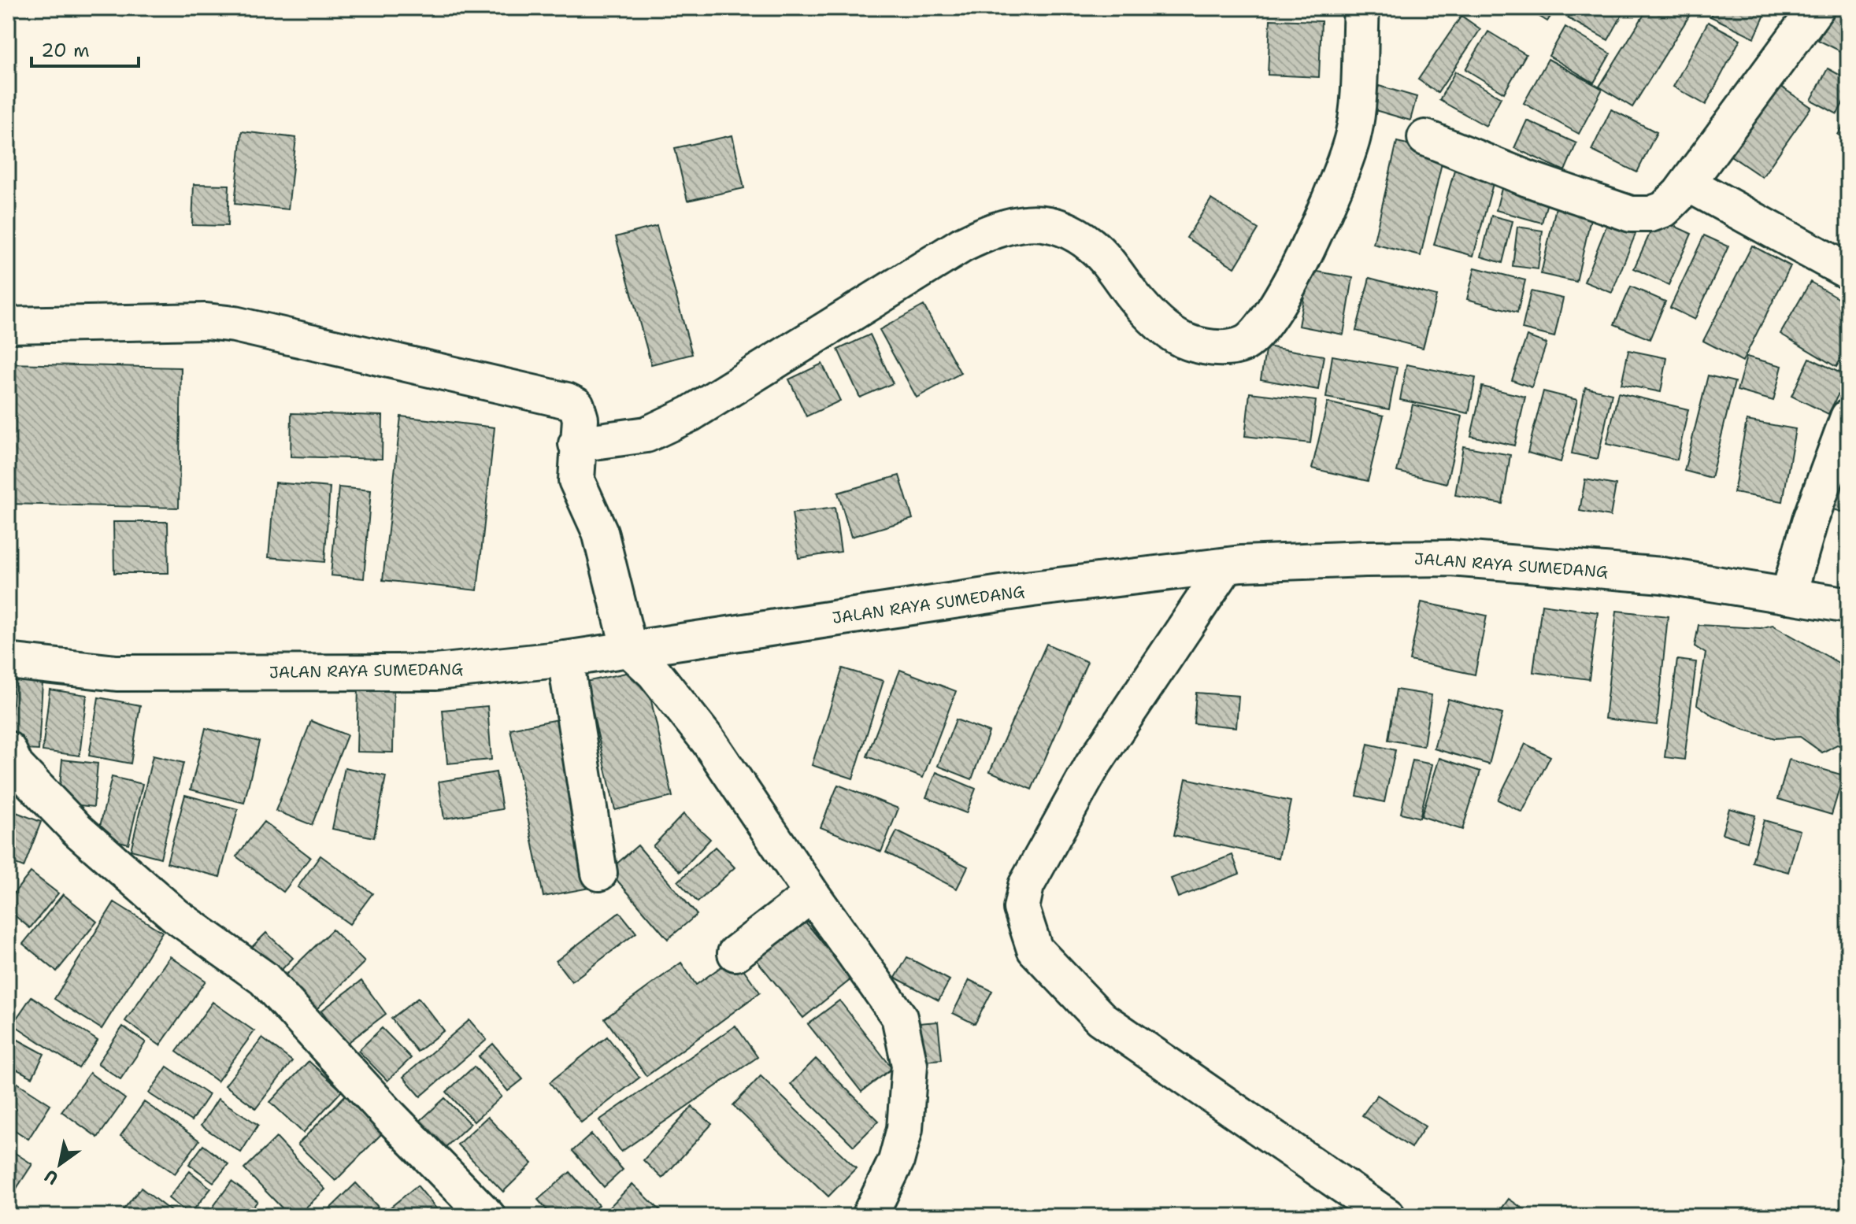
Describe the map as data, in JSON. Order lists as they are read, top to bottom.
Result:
{
  "streets": {
    "main road": ["JALAN RAYA SUMEDANG"]
  },
  "scale_bar": "20 m",
  "north": "bottom left"
}
